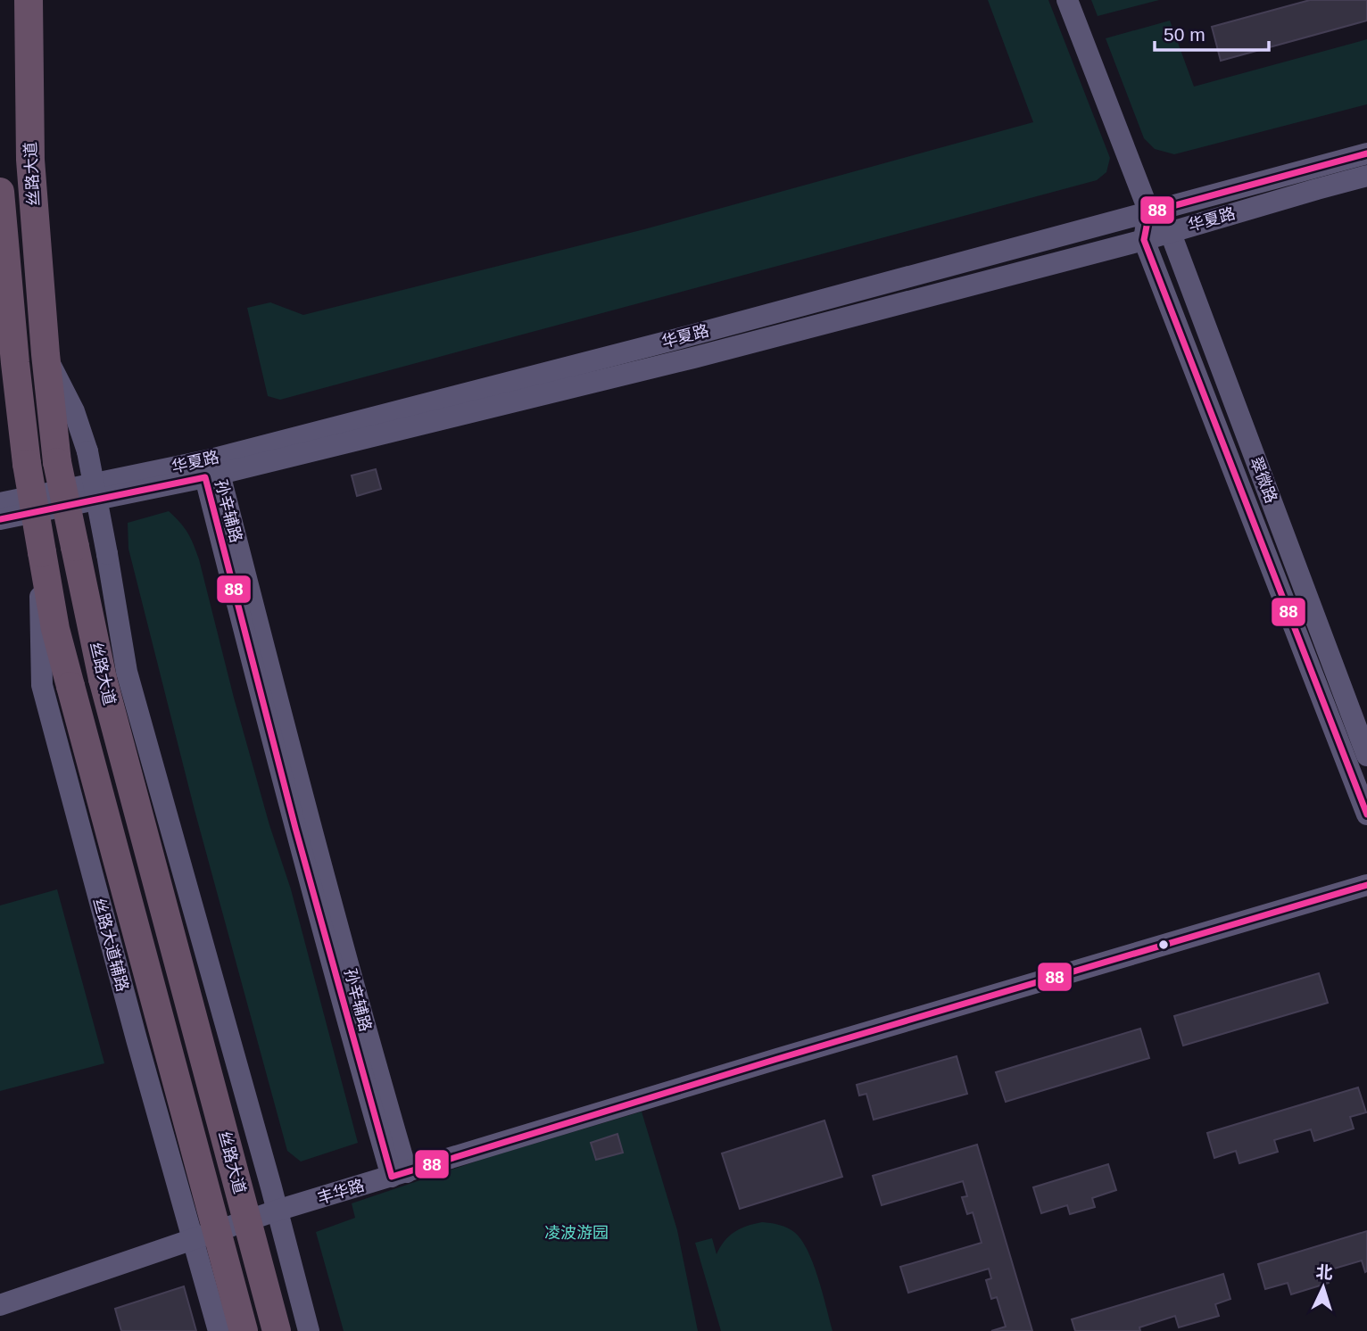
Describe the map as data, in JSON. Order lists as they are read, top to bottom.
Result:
{
  "streets": {
    "highway": ["丝路大道"],
    "street": [
      "华夏路",
      "翠微路",
      "孙辛辅路",
      "丝路大道辅路",
      "丰华路"
    ]
  },
  "crossings": [
    ["丝路大道", "丝路大道辅路"],
    ["华夏路", "翠微路"],
    ["华夏路", "孙辛辅路"],
    ["孙辛辅路", "丰华路"],
    ["丝路大道辅路", "丰华路"]
  ],
  "parks": ["凌波游园"],
  "lines": ["transit line 88"],
  "scale_bar": "50 m",
  "north": "top"
}
